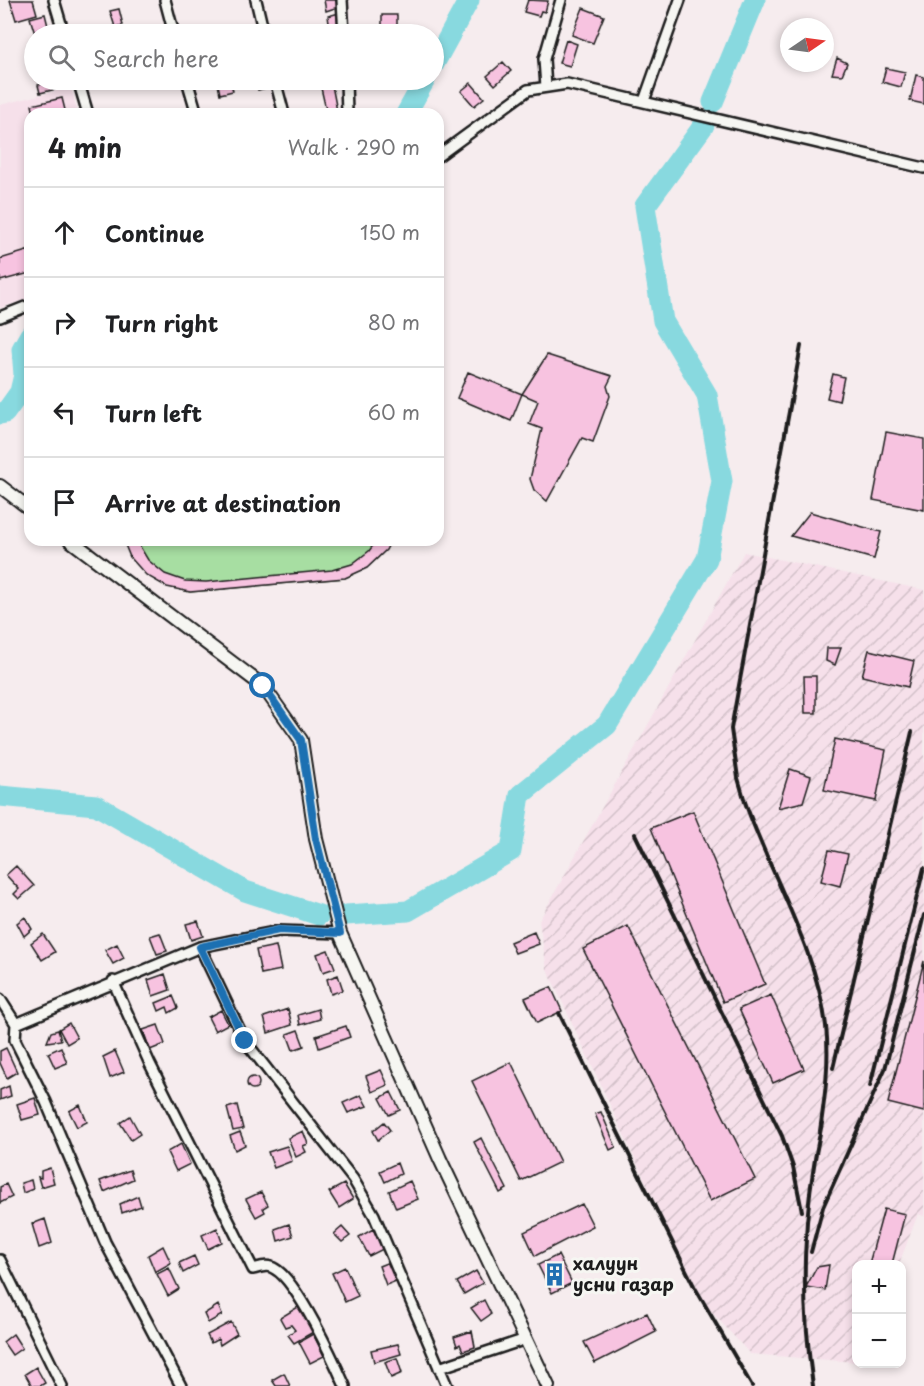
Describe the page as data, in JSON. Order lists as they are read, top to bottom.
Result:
{
  "places": {
    "building": ["халуун усни газар"]
  },
  "north": "right",
  "page": {
    "search": "Search here",
    "heading": ["4 min", "Walk · 290 m"],
    "list": [
      ["Continue", "150 m"],
      ["Turn right", "80 m"],
      ["Turn left", "60 m"],
      "Arrive at destination"
    ],
    "map_buttons": ["+", "−"]
  }
}
